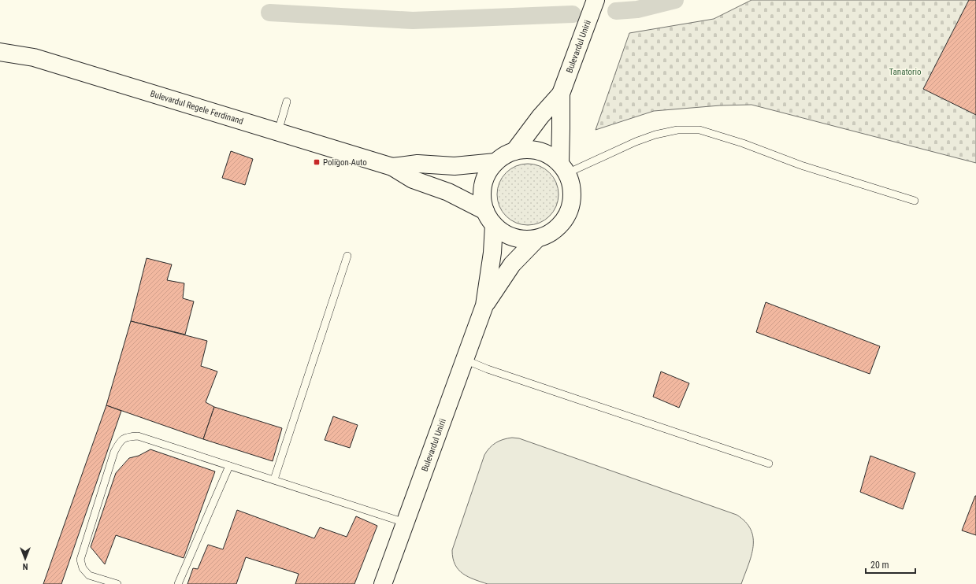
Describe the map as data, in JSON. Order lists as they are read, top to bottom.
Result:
{
  "streets": {
    "main road": ["Bulevardul Unirii", "Bulevardul Regele Ferdinand"]
  },
  "crossings": [
    ["Bulevardul Unirii", "Bulevardul Regele Ferdinand"]
  ],
  "parks": ["Tanatorio"],
  "places": {
    "transit": ["Poligon Auto"]
  },
  "scale_bar": "20 m",
  "north": "bottom"
}
